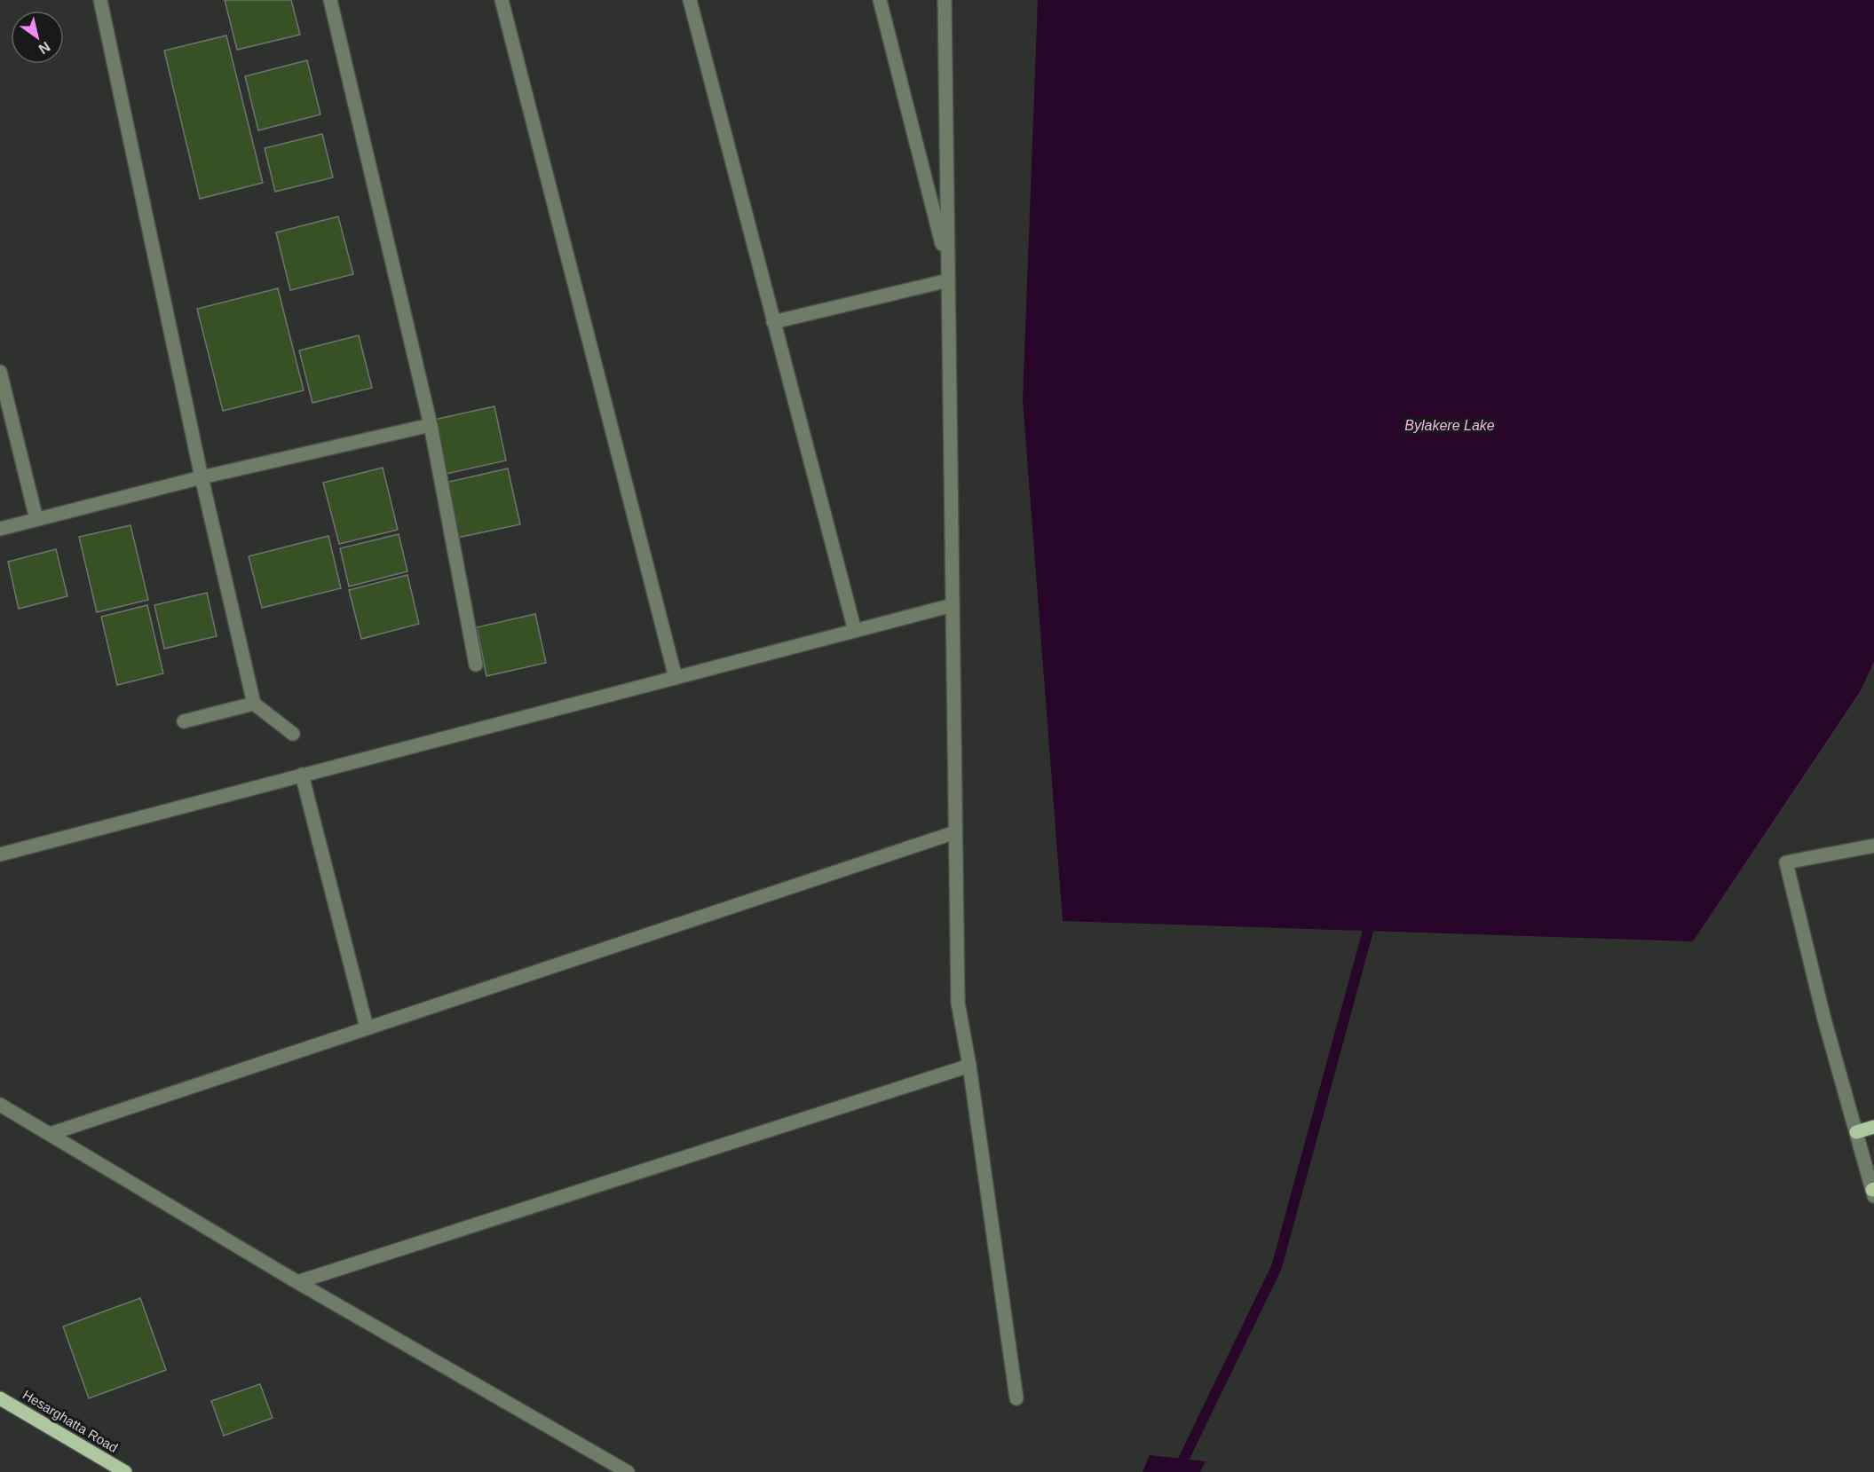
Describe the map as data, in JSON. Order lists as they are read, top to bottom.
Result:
{
  "streets": {
    "main road": ["Hesarghatta Road"]
  },
  "water": ["Bylakere Lake"],
  "north": "bottom right"
}
